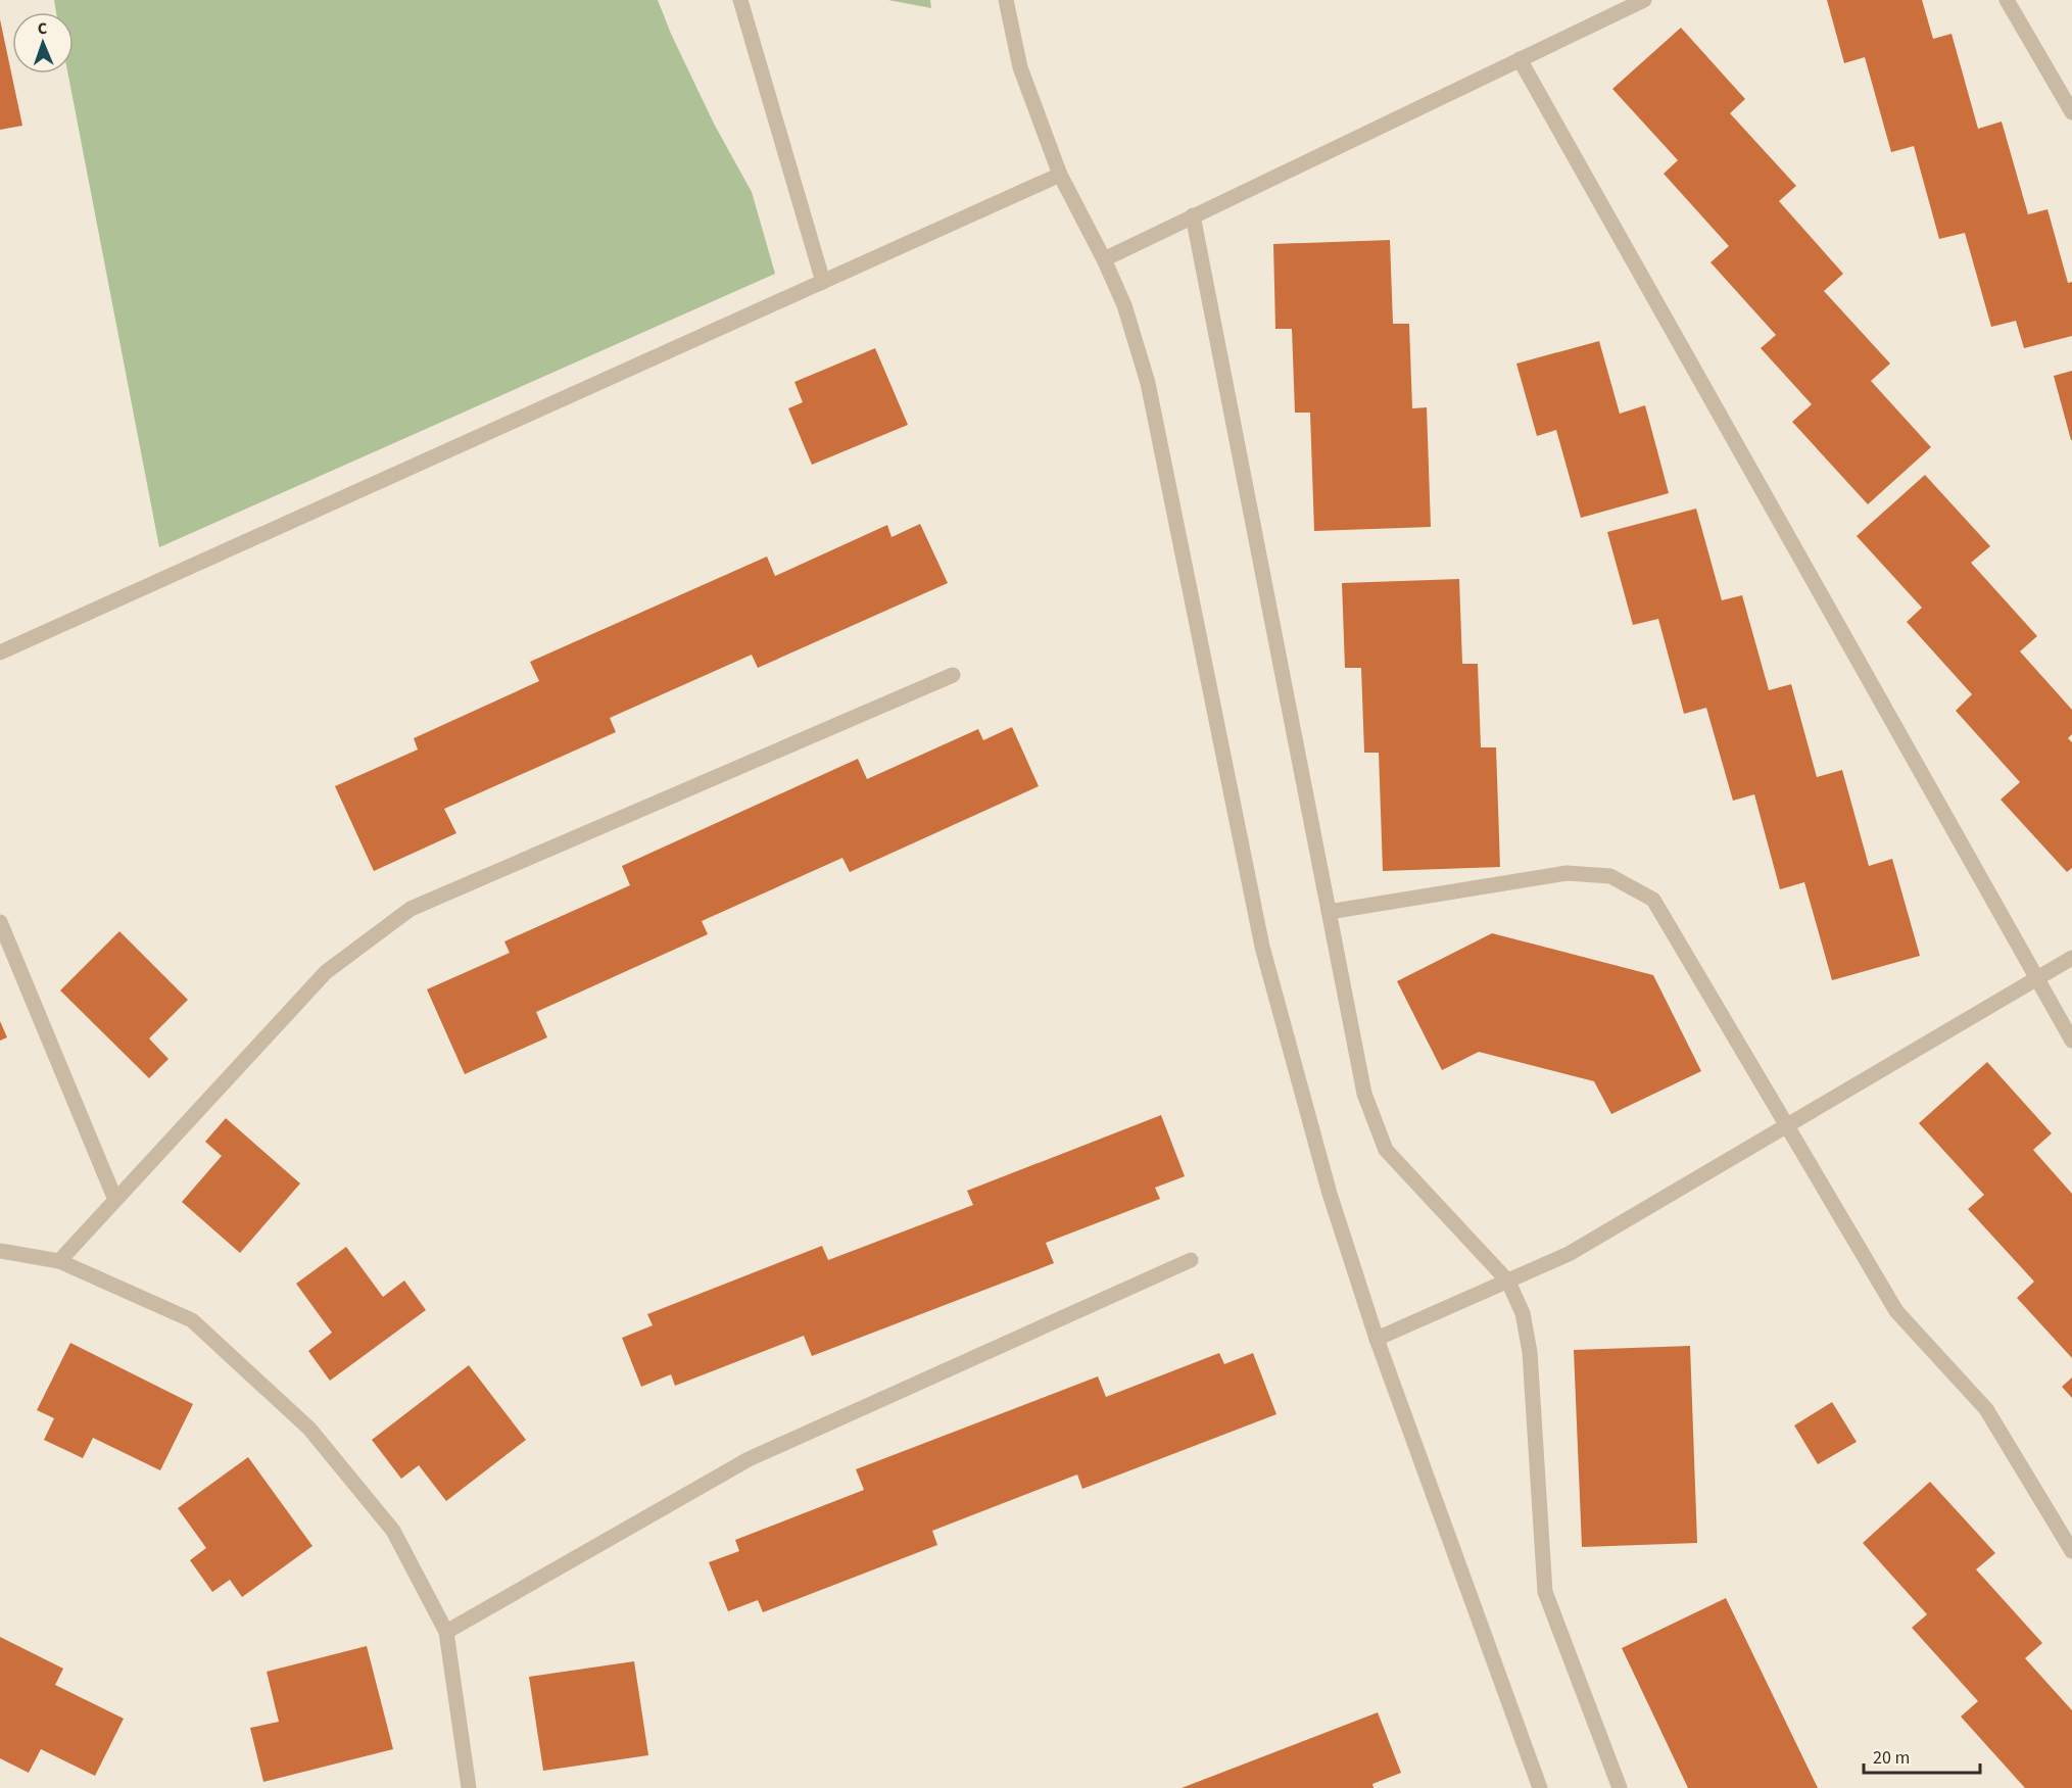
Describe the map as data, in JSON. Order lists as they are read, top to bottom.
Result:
{
  "scale_bar": "20 m",
  "north": "top"
}
